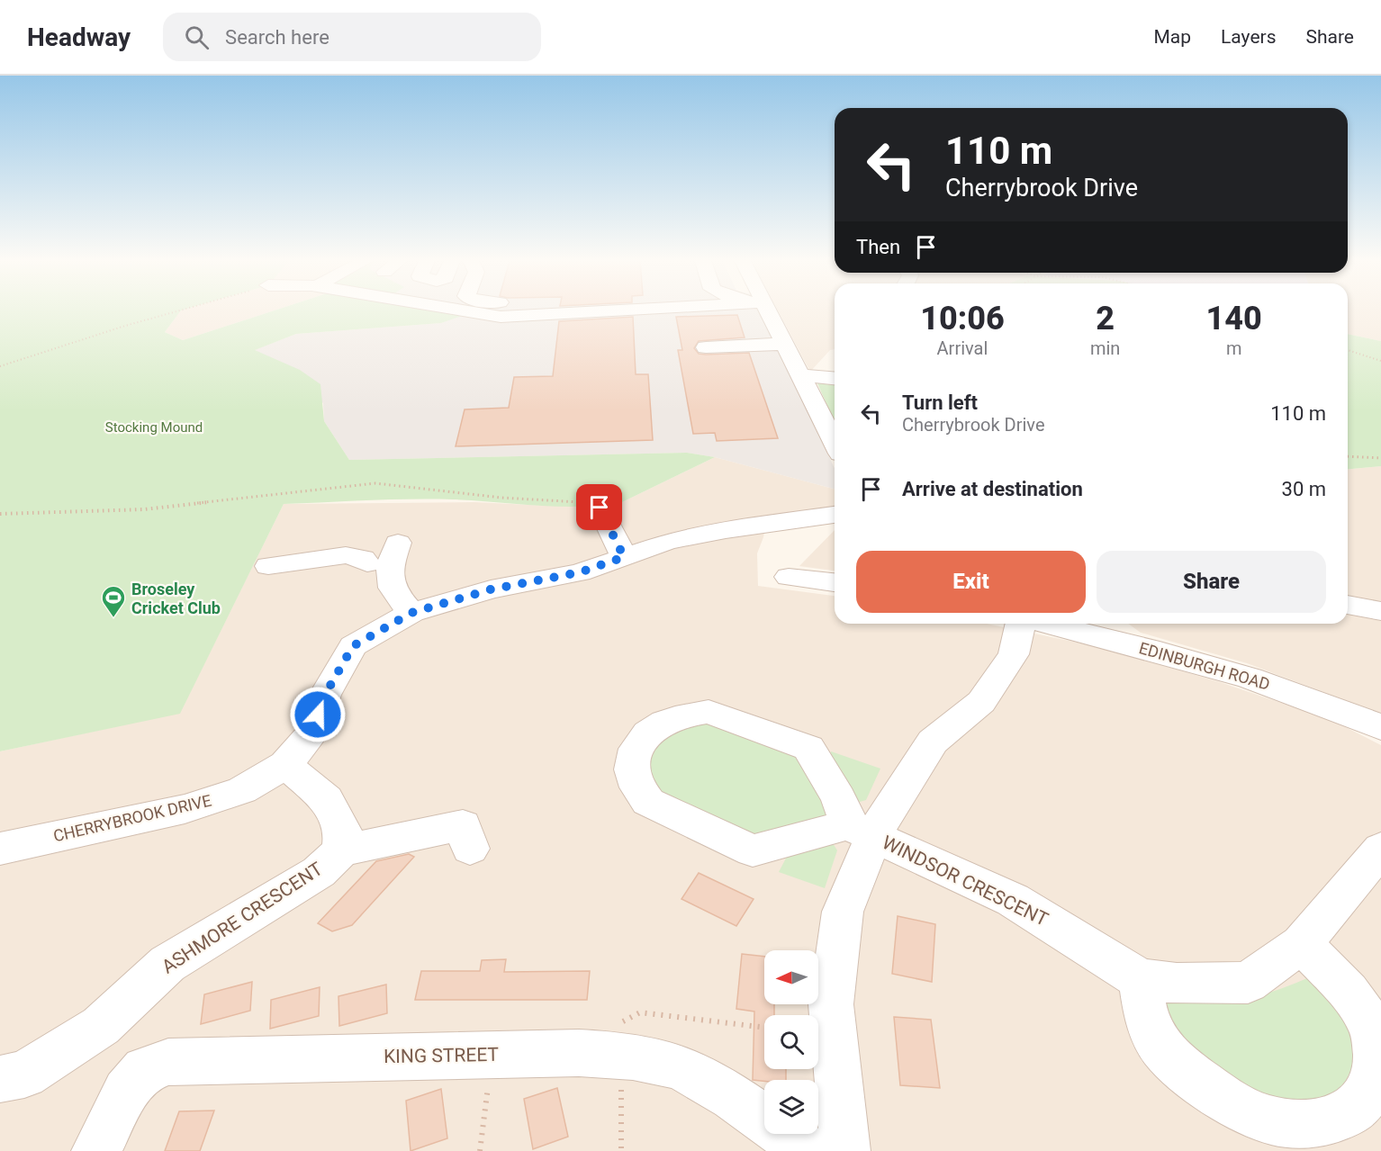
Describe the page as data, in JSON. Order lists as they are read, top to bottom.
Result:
{
  "streets": {
    "street": [
      "EDINBURGH ROAD",
      "CHERRYBROOK DRIVE",
      "WINDSOR CRESCENT",
      "ASHMORE CRESCENT",
      "KING STREET"
    ]
  },
  "parks": ["Stocking Mound"],
  "places": {
    "sports": ["Broseley Cricket Club"]
  },
  "north": "left",
  "page": {
    "header": "Headway",
    "search": "Search here",
    "nav": ["Map", "Layers", "Share"],
    "turn": ["110 m", "Cherrybrook Drive"],
    "then": "Then",
    "eta": [
      "10:06",
      "Arrival",
      "2",
      "min",
      "140",
      "m"
    ],
    "list": [
      {
        "name": "Turn left",
        "note": "Cherrybrook Drive",
        "value": "110 m"
      },
      {
        "name": "Arrive at destination",
        "value": "30 m"
      }
    ],
    "buttons": ["Exit", "Share"]
  }
}
